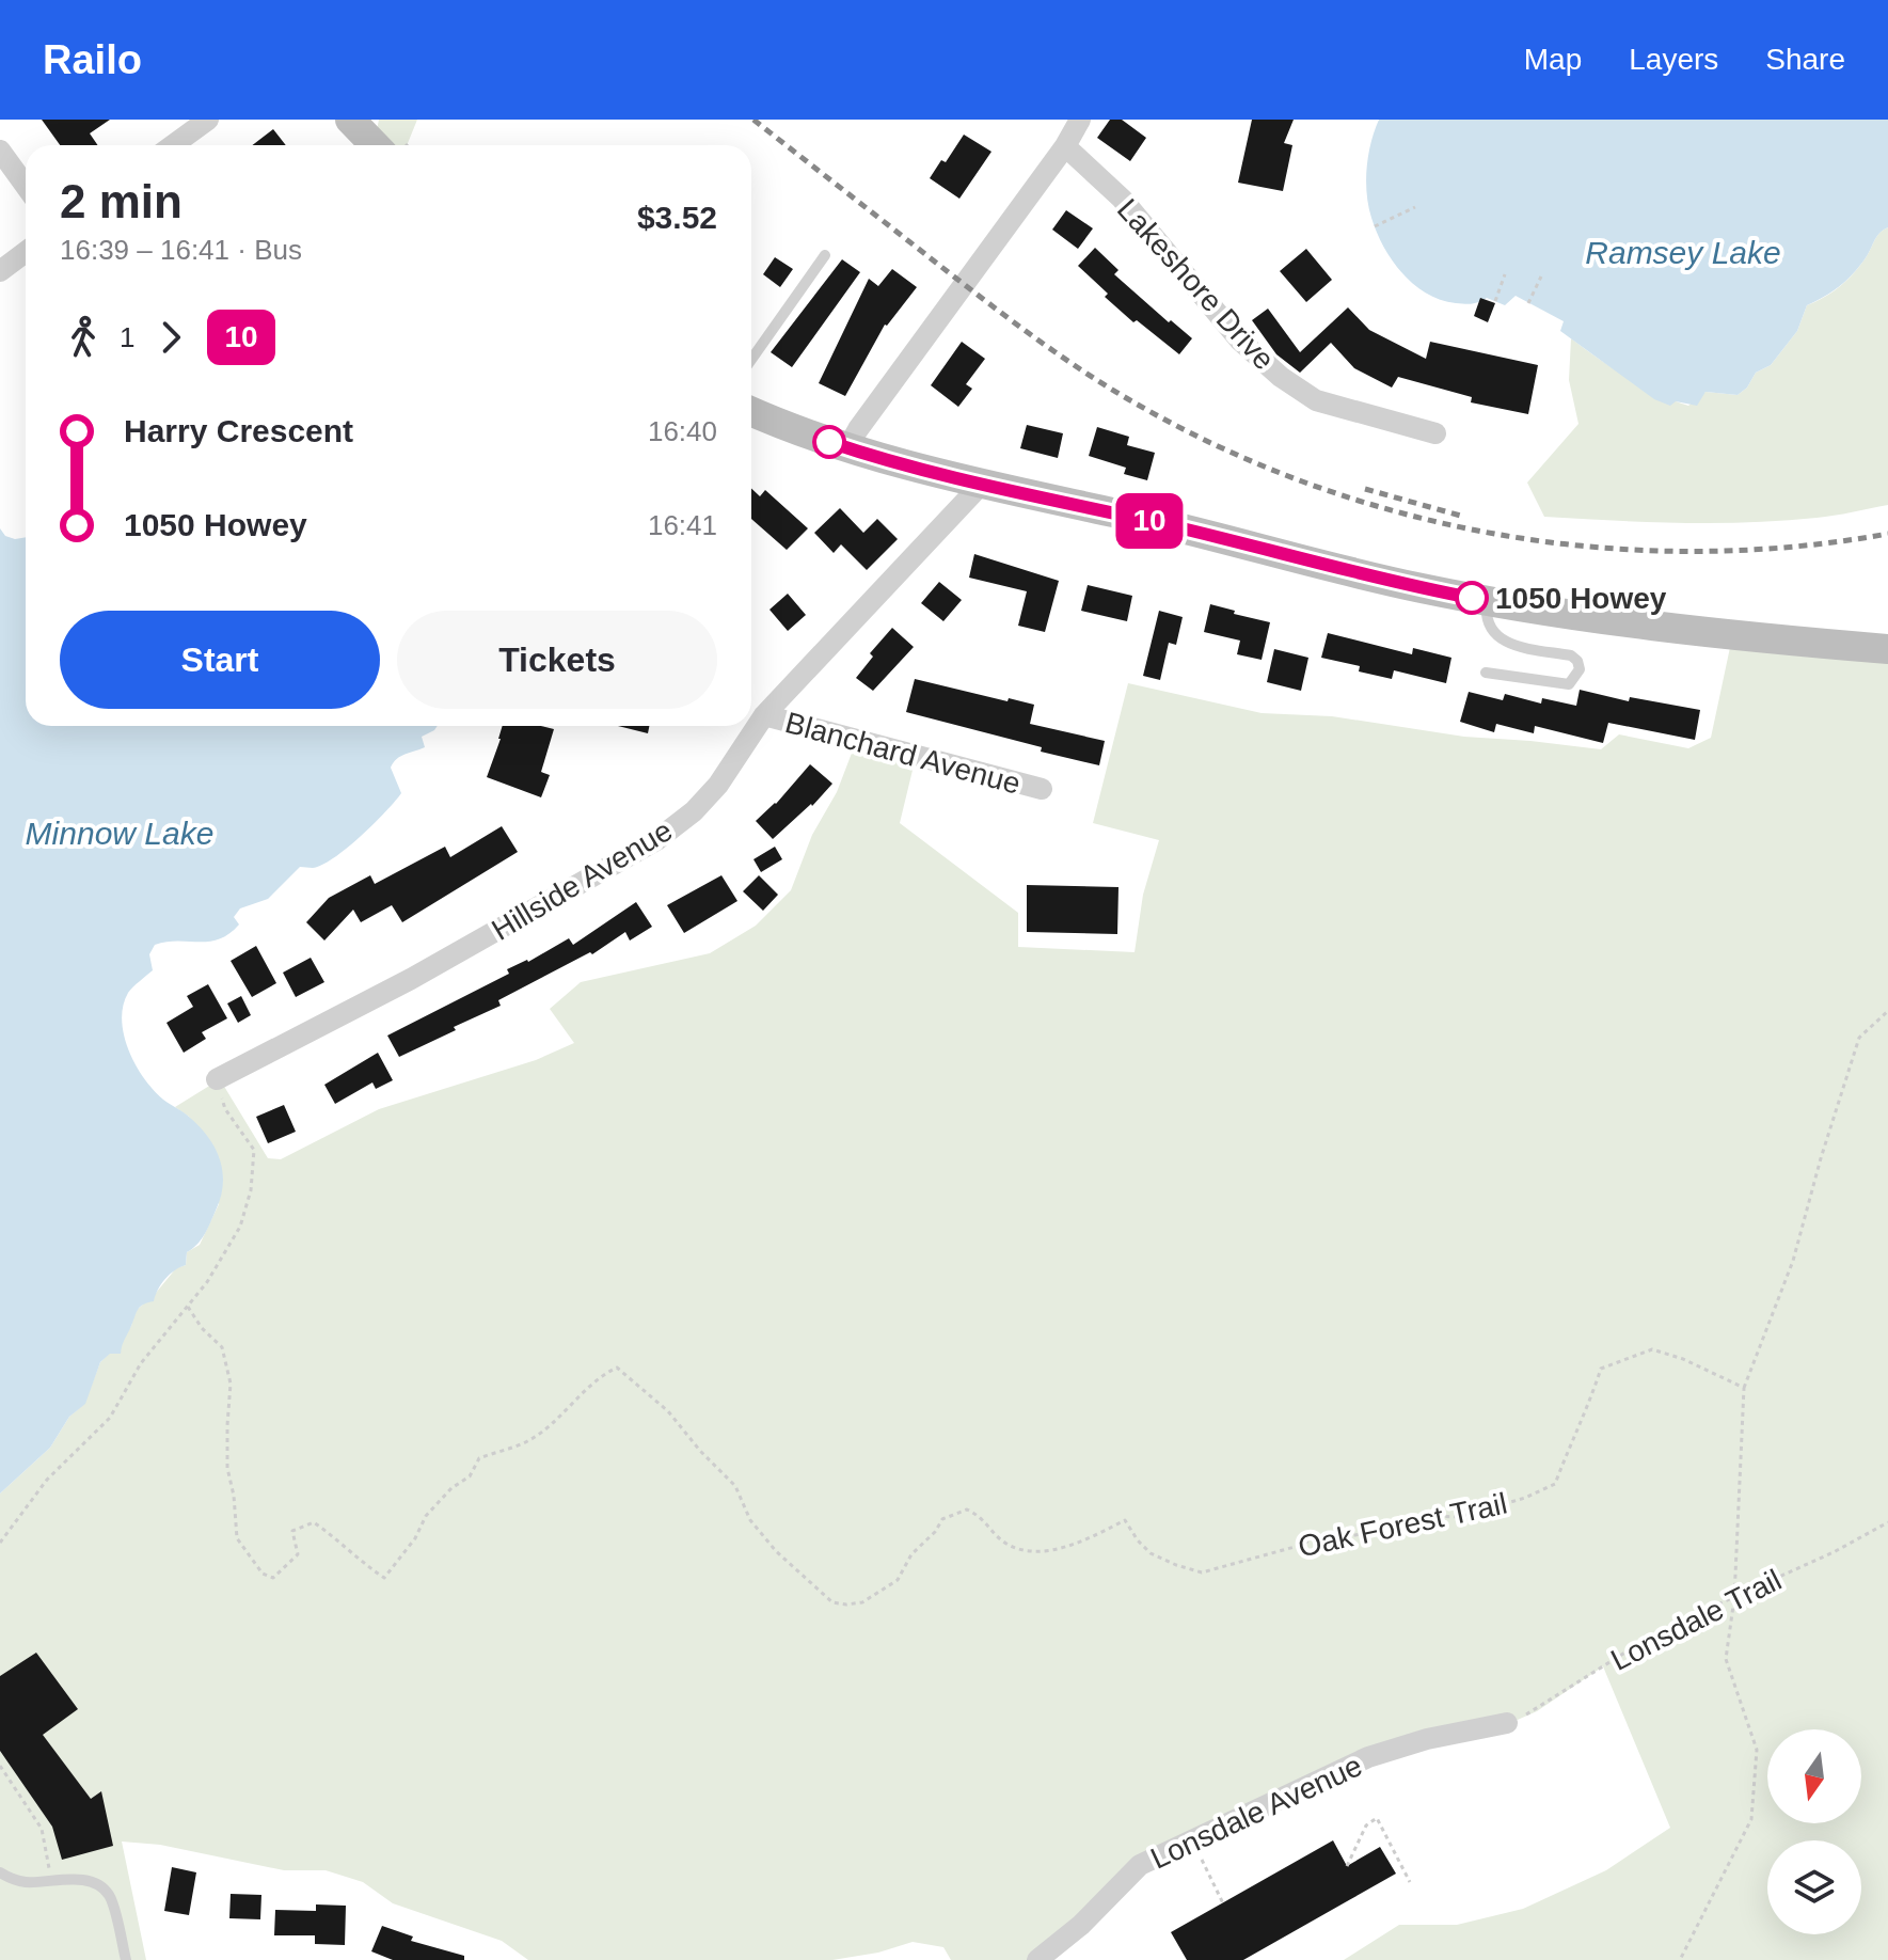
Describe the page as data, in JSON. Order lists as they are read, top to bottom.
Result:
{
  "streets": {
    "street": [
      "Lakeshore Drive",
      "Blanchard Avenue",
      "Hillside Avenue",
      "Lonsdale Avenue"
    ],
    "path": ["Oak Forest Trail", "Lonsdale Trail"]
  },
  "crossings": [
    ["Blanchard Avenue", "Hillside Avenue"],
    ["Lonsdale Trail", "Lonsdale Avenue"]
  ],
  "water": ["Ramsey Lake", "Minnow Lake"],
  "places": ["1050 Howey"],
  "lines": ["bus line 10"],
  "north": "bottom",
  "page": {
    "header": "Railo",
    "nav": ["Map", "Layers", "Share"],
    "on_map": "10",
    "heading": ["2 min", "16:39 – 16:41 · Bus", "$3.52"],
    "legs": ["1", "10"],
    "list": [
      {
        "name": "Harry Crescent",
        "value": "16:40"
      },
      {
        "name": "1050 Howey",
        "value": "16:41"
      }
    ],
    "buttons": ["Start", "Tickets"]
  }
}
